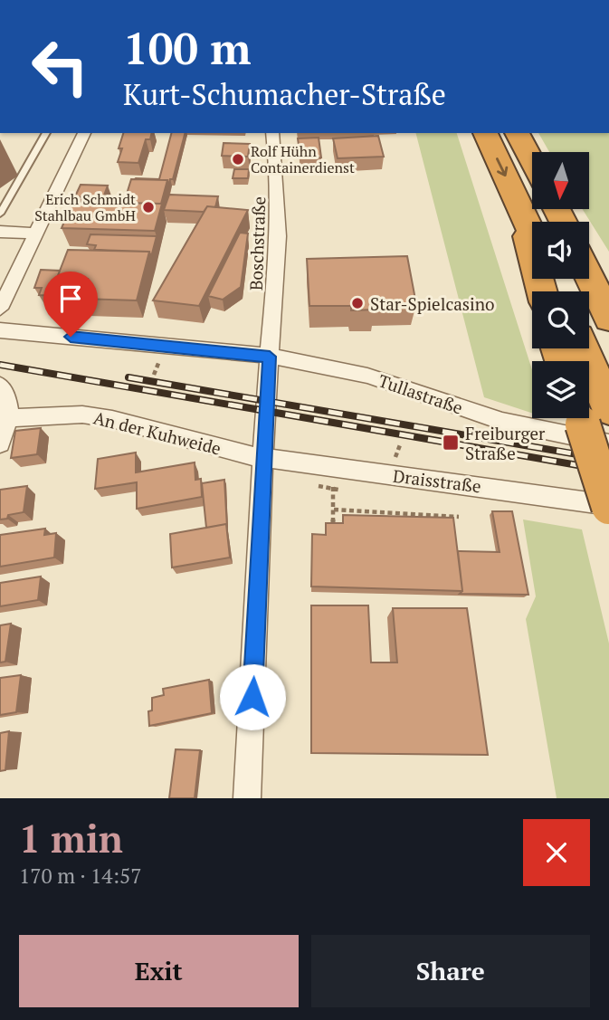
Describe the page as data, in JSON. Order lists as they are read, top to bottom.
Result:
{
  "streets": {
    "street": [
      "Boschstraße",
      "Tullastraße",
      "An der Kuhweide",
      "Draisstraße"
    ]
  },
  "crossings": [
    ["Boschstraße", "Tullastraße"],
    ["An der Kuhweide", "Draisstraße"]
  ],
  "places": {
    "other": ["Rolf Hühn Containerdienst", "Erich Schmidt Stahlbau GmbH", "Star-Spielcasino"],
    "transit": ["Freiburger Straße"]
  },
  "north": "bottom",
  "page": {
    "turn": ["100 m", "Kurt-Schumacher-Straße"],
    "heading": ["1 min", "170 m · 14:57"],
    "buttons": ["Exit", "Share"]
  }
}
